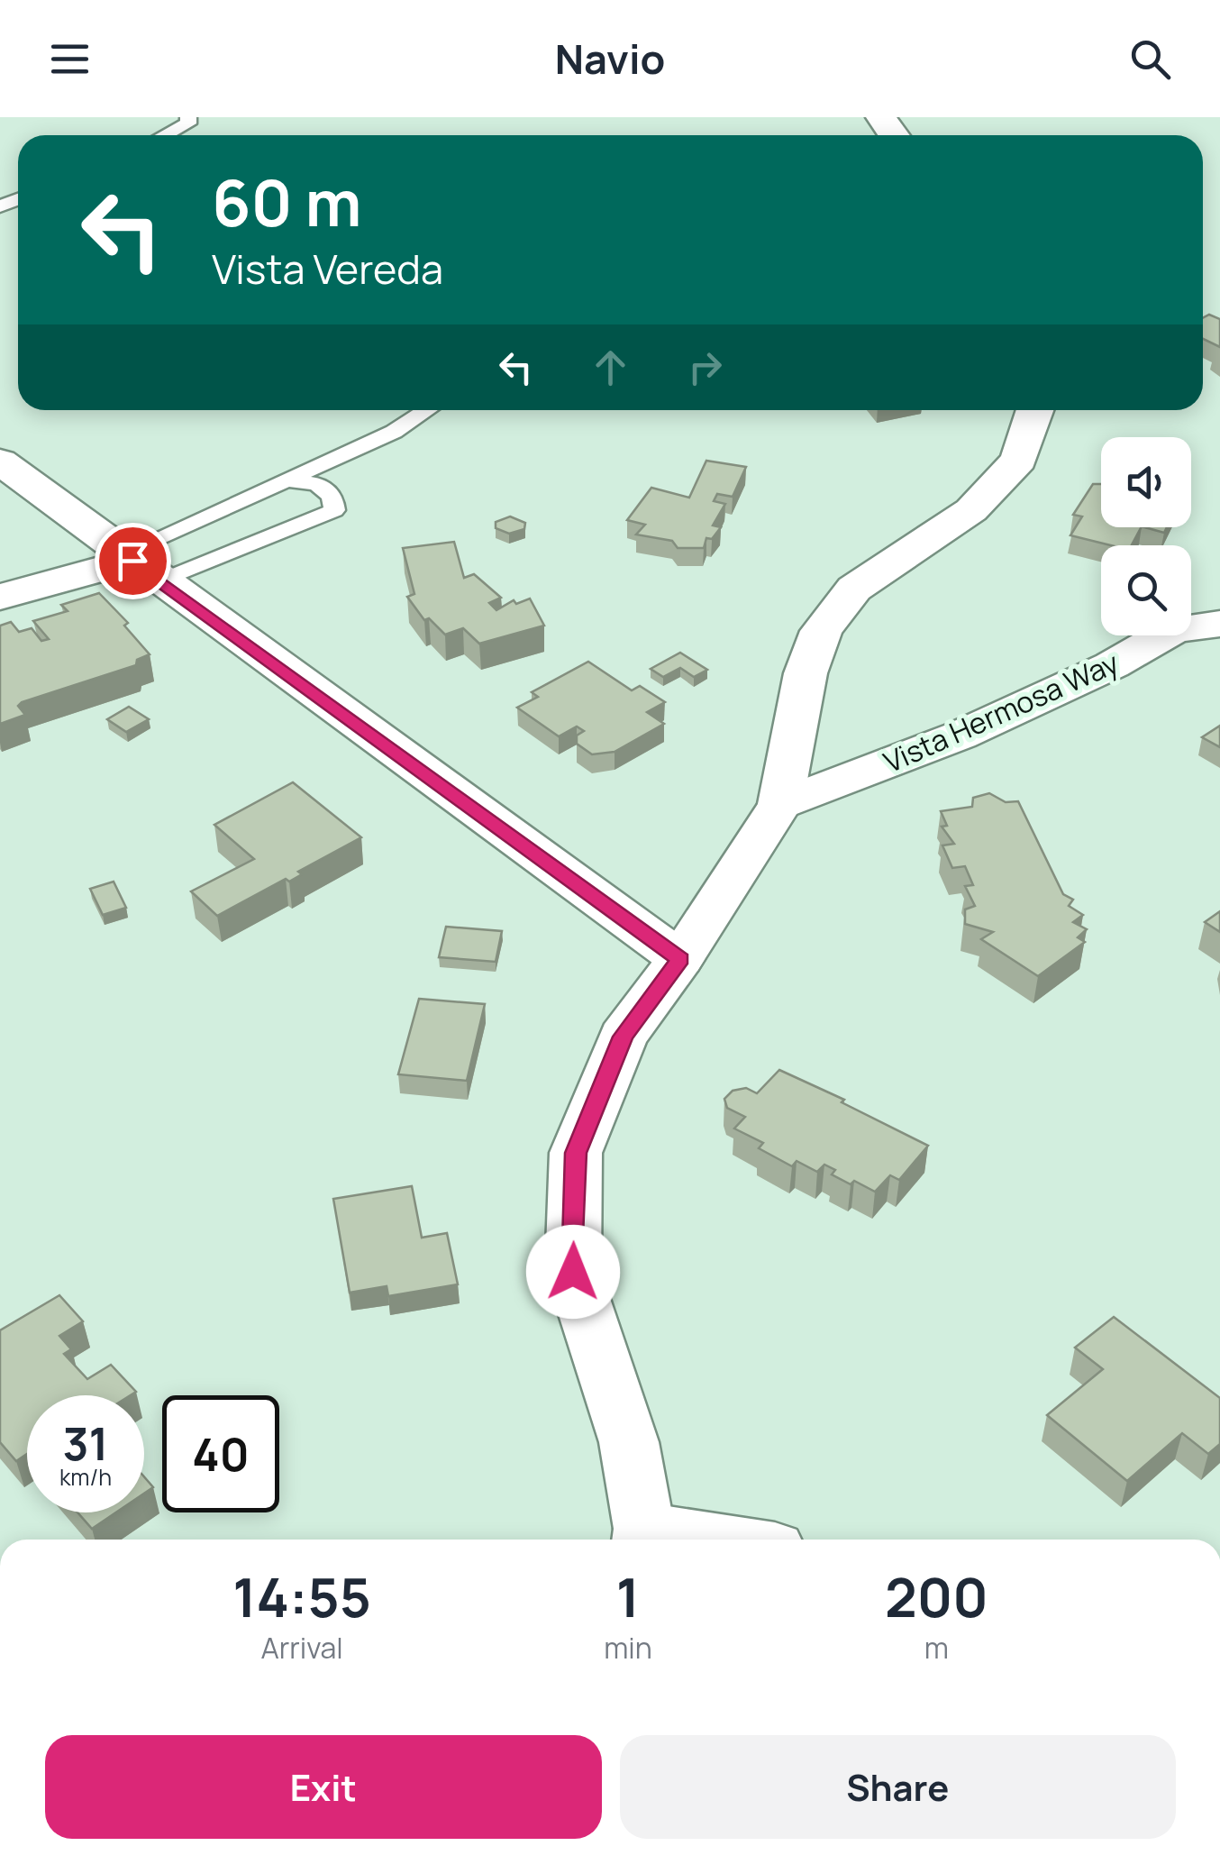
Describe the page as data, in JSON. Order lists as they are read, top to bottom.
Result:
{
  "streets": {
    "street": ["Vista Hermosa Way"]
  },
  "page": {
    "header": "Navio",
    "turn": ["60 m", "Vista Vereda"],
    "speed": "31 km/h",
    "limit": "40",
    "eta": [
      "14:55",
      "Arrival",
      "1",
      "min",
      "200",
      "m"
    ],
    "buttons": ["Exit", "Share"]
  }
}
